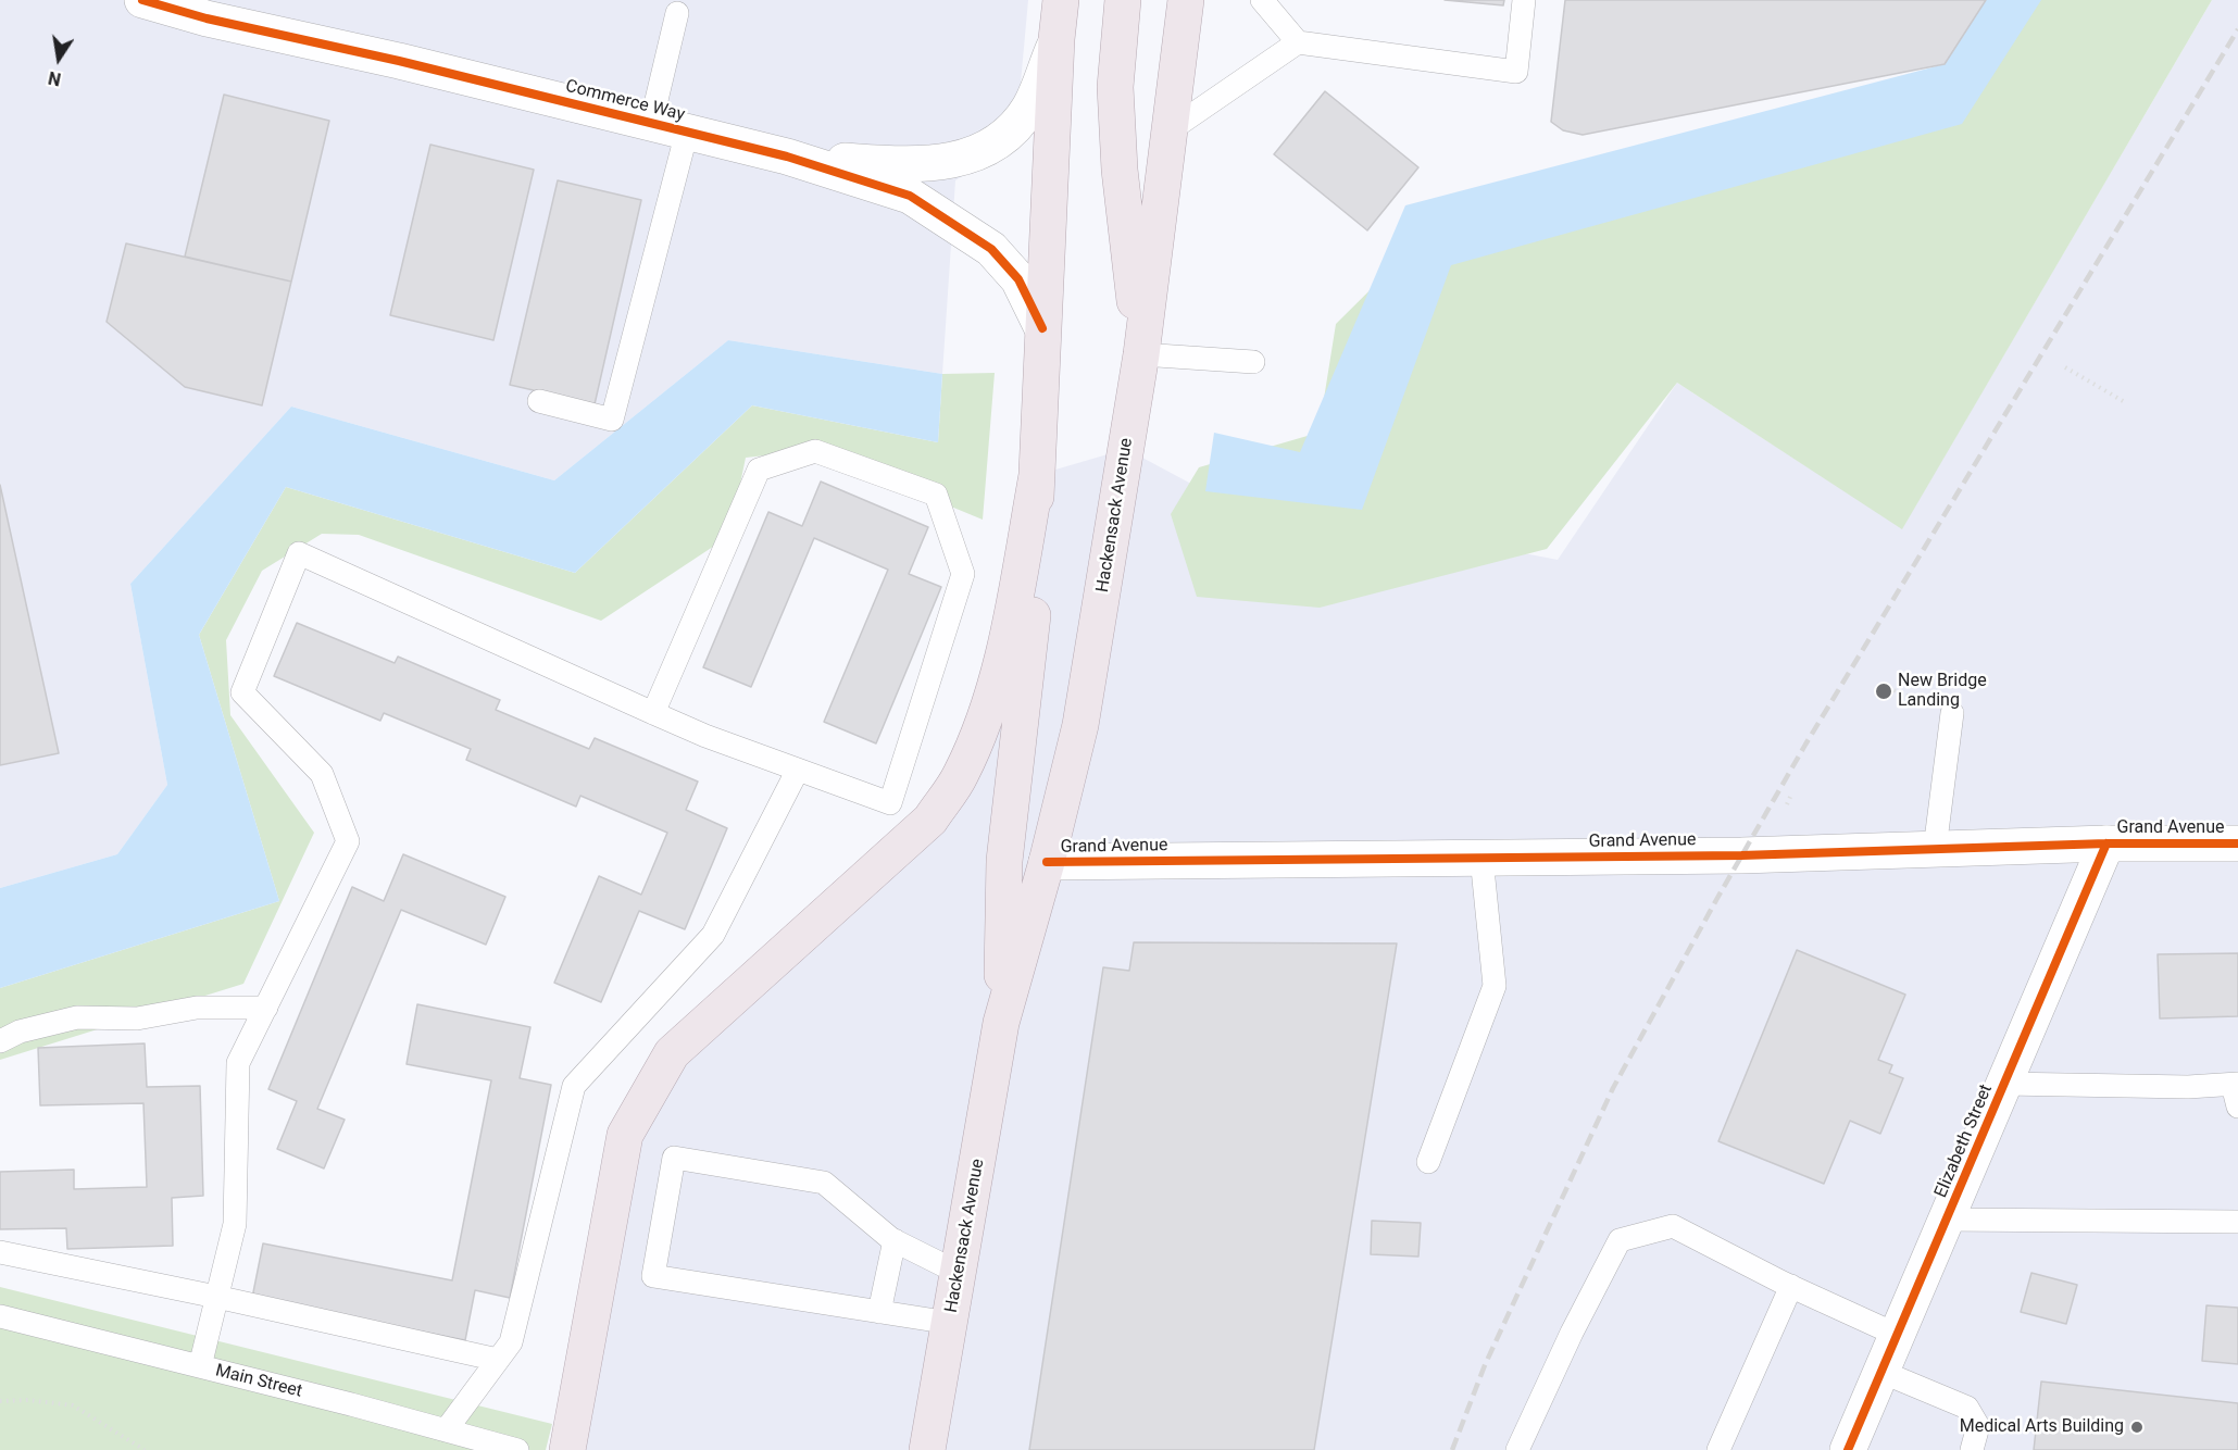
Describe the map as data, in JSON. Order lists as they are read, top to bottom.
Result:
{
  "streets": {
    "main road": ["Hackensack Avenue"],
    "street": ["Commerce Way", "Grand Avenue", "Elizabeth Street"],
    "lane": ["Main Street"]
  },
  "crossings": [
    ["Commerce Way", "Hackensack Avenue"],
    ["Hackensack Avenue", "Grand Avenue"],
    ["Grand Avenue", "Elizabeth Street"]
  ],
  "places": ["New Bridge Landing", "Medical Arts Building"],
  "north": "bottom"
}
